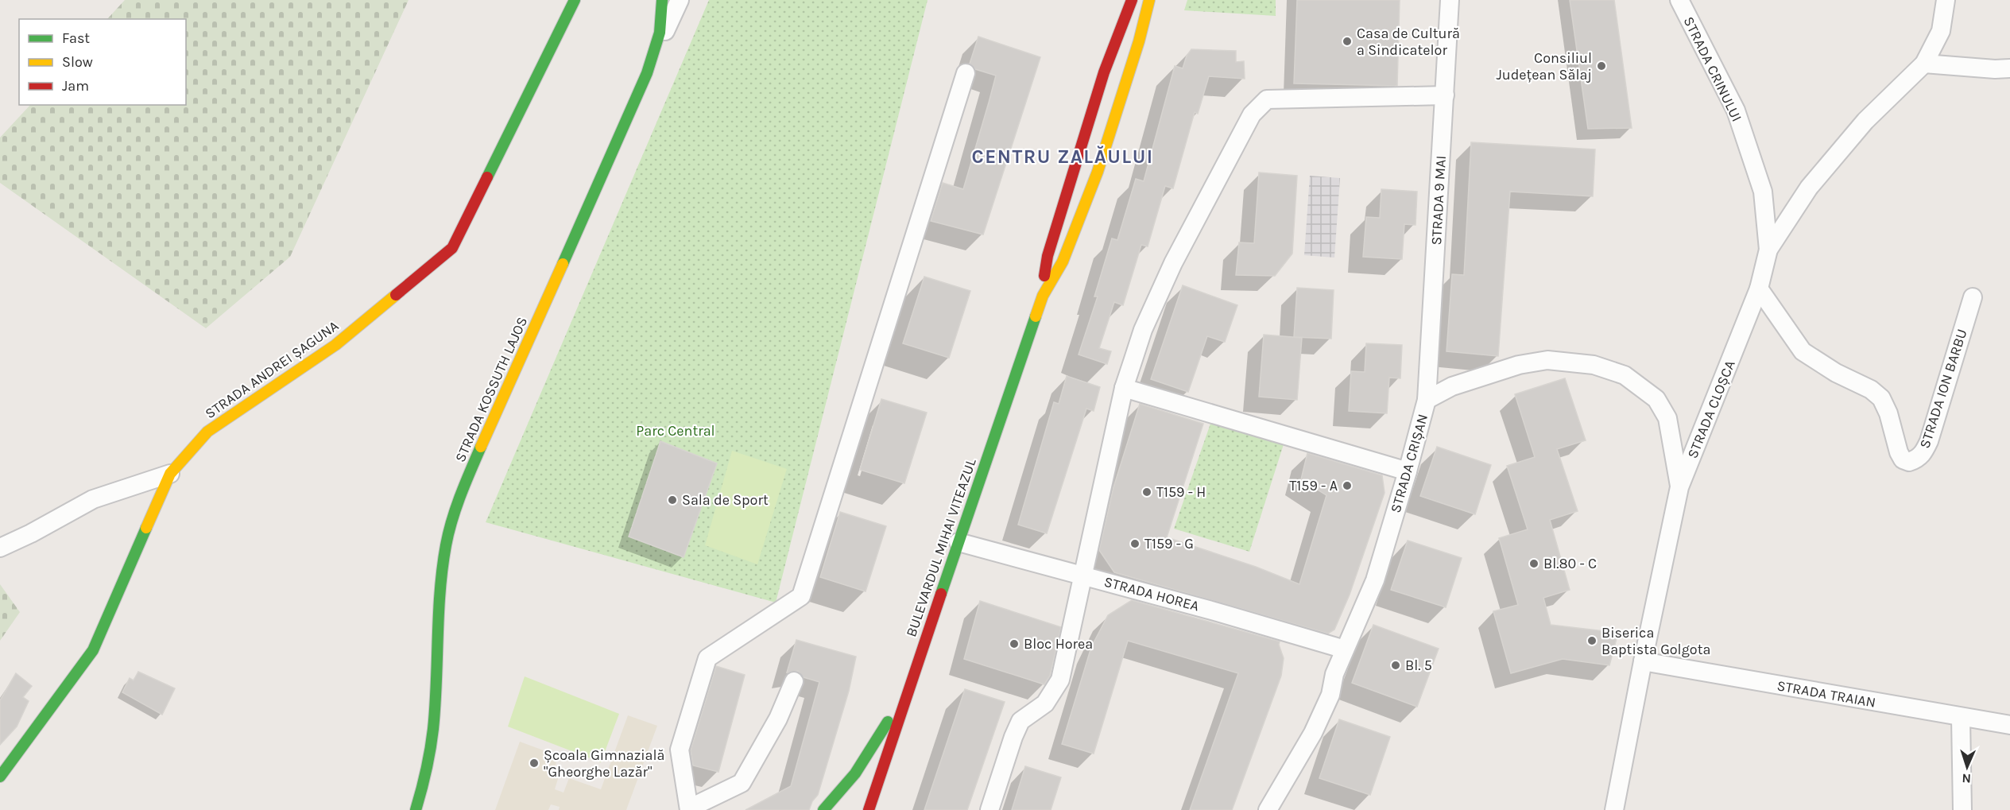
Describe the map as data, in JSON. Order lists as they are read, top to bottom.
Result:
{
  "streets": {
    "main road": ["STRADA ANDREI ȘAGUNA", "STRADA KOSSUTH LAJOS", "BULEVARDUL MIHAI VITEAZUL"],
    "street": [
      "STRADA CRINULUI",
      "STRADA 9 MAI",
      "STRADA ION BARBU",
      "STRADA CLOȘCA",
      "STRADA CRIȘAN",
      "STRADA HOREA",
      "STRADA TRAIAN"
    ]
  },
  "crossings": [
    ["STRADA CRINULUI", "STRADA CLOȘCA"],
    ["STRADA 9 MAI", "STRADA CRIȘAN"],
    ["STRADA ION BARBU", "STRADA CLOȘCA"],
    ["STRADA CLOȘCA", "STRADA CRIȘAN"],
    ["STRADA CLOȘCA", "STRADA TRAIAN"],
    ["STRADA CRIȘAN", "STRADA HOREA"],
    ["BULEVARDUL MIHAI VITEAZUL", "STRADA HOREA"]
  ],
  "districts": ["CENTRU ZALĂULUI"],
  "parks": ["Parc Central"],
  "places": [
    "Casa de Cultură a Sindicatelor",
    "Consiliul Județean Sălaj",
    "T159 - A",
    "T159 - H",
    "Sala de Sport",
    "T159 - G",
    "Bl.80 - C",
    "Biserica Baptista Golgota",
    "Bloc Horea",
    "Bl. 5",
    "Școala Gimnazială \"Gheorghe Lazăr\""
  ],
  "legend": ["Fast", "Slow", "Jam"],
  "north": "bottom"
}
